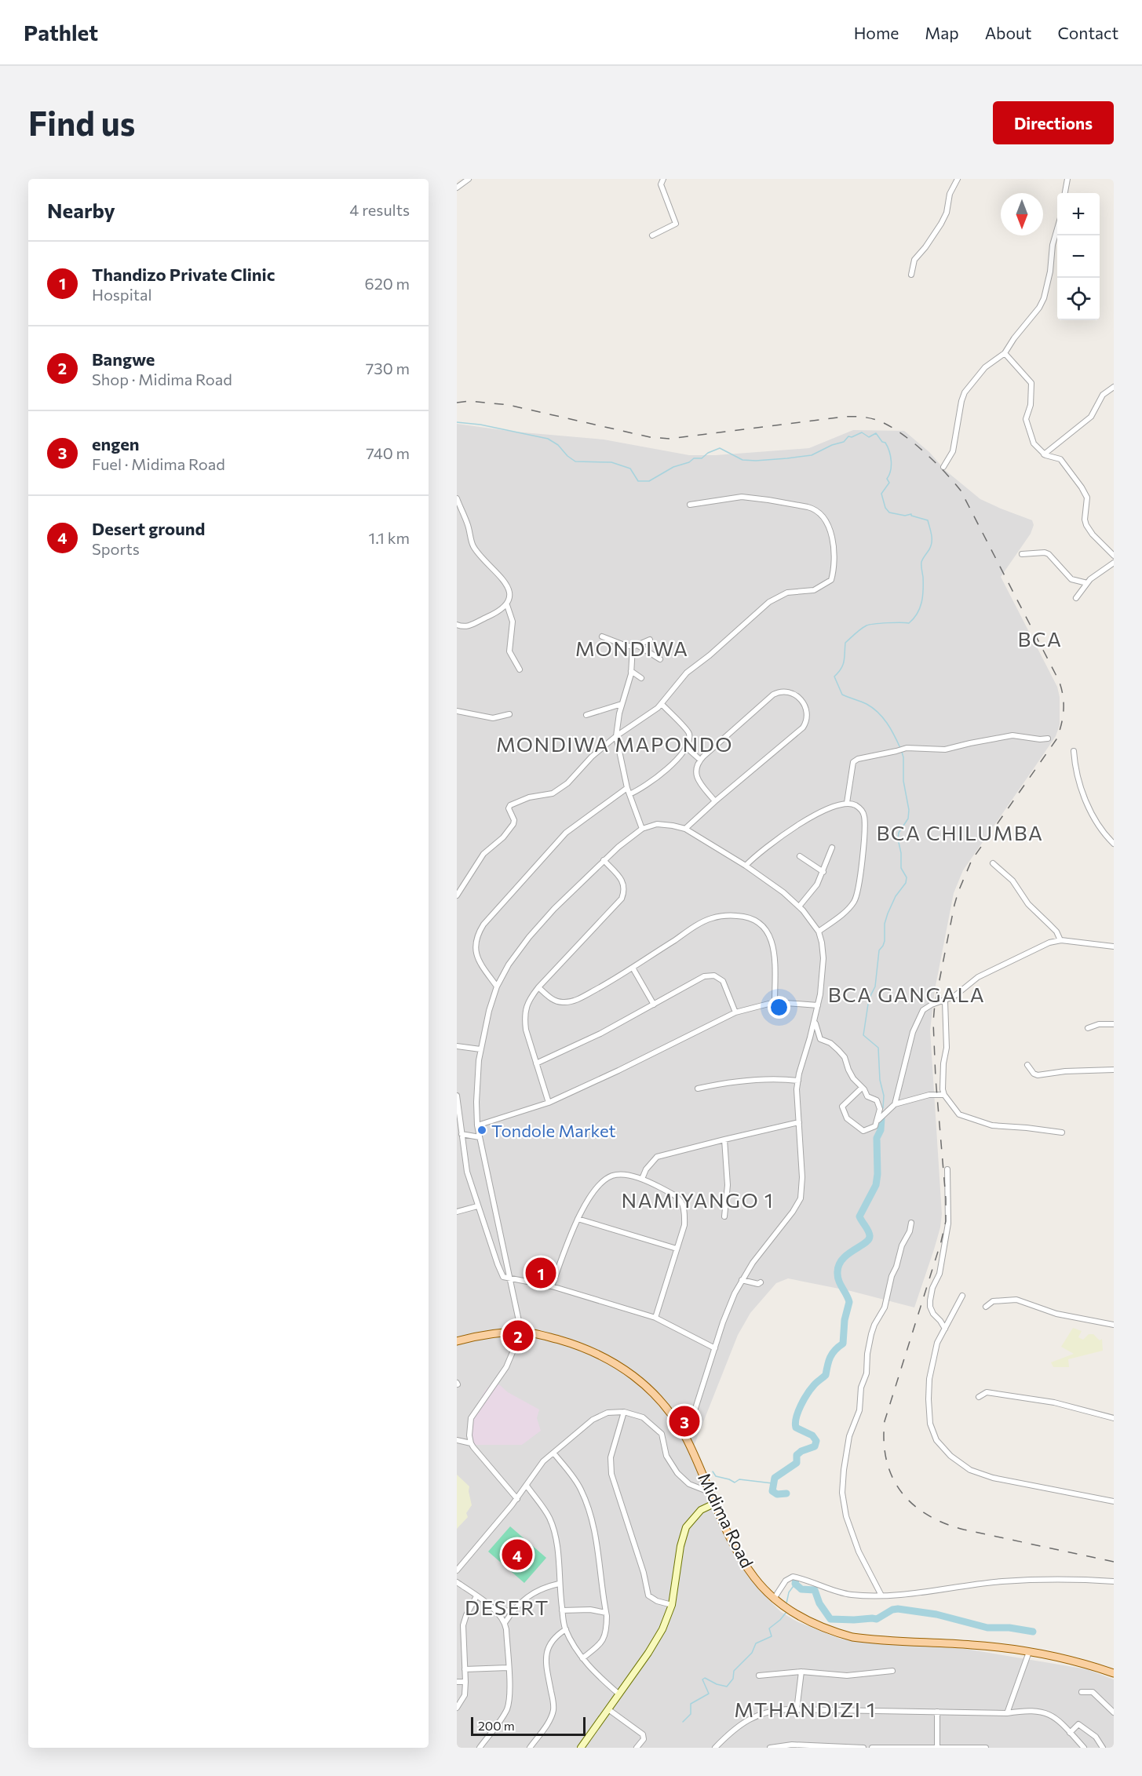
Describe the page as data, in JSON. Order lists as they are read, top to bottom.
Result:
{
  "streets": {
    "main road": ["Midima Road"]
  },
  "districts": [
    "BCA",
    "MONDIWA",
    "MONDIWA MAPONDO",
    "BCA CHILUMBA",
    "BCA GANGALA",
    "NAMIYANGO 1",
    "DESERT",
    "MTHANDIZI 1"
  ],
  "places": ["Tondole Market"],
  "scale_bar": "200 m",
  "north": "bottom",
  "page": {
    "header": "Pathlet",
    "nav": [
      "Home",
      "Map",
      "About",
      "Contact"
    ],
    "buttons": "Directions",
    "title": "Find us",
    "heading": ["Nearby", "4 results"],
    "map_buttons": ["+", "−"],
    "list": [
      {
        "mark": "1",
        "name": "Thandizo Private Clinic",
        "note": "Hospital",
        "value": "620 m"
      },
      {
        "mark": "2",
        "name": "Bangwe",
        "note": "Shop · Midima Road",
        "value": "730 m"
      },
      {
        "mark": "3",
        "name": "engen",
        "note": "Fuel · Midima Road",
        "value": "740 m"
      },
      {
        "mark": "4",
        "name": "Desert ground",
        "note": "Sports",
        "value": "1.1 km"
      }
    ],
    "pins": [
      "1",
      "2",
      "3",
      "4"
    ],
    "scale": "200 m"
  }
}
